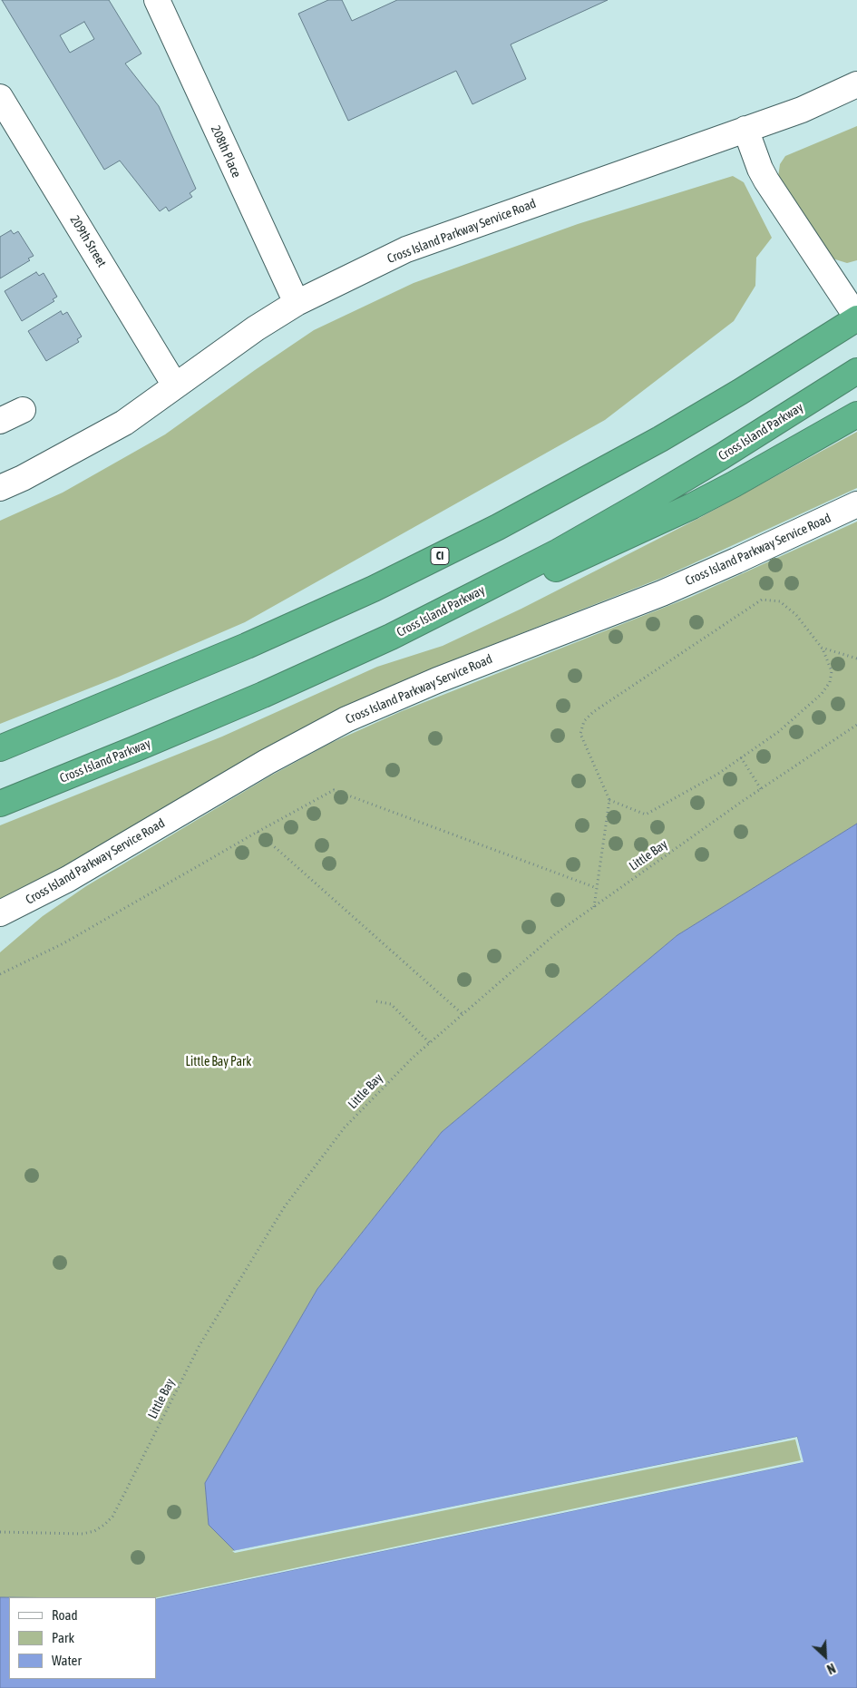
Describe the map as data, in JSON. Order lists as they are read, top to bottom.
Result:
{
  "streets": {
    "highway": ["Cross Island Parkway", "CI"],
    "street": ["208th Place", "Cross Island Parkway Service Road", "209th Street"],
    "path": ["Little Bay"]
  },
  "crossings": [
    ["208th Place", "Cross Island Parkway Service Road"],
    ["Cross Island Parkway Service Road", "209th Street"]
  ],
  "parks": ["Little Bay Park"],
  "legend": ["Road", "Park", "Water"],
  "north": "bottom right"
}
